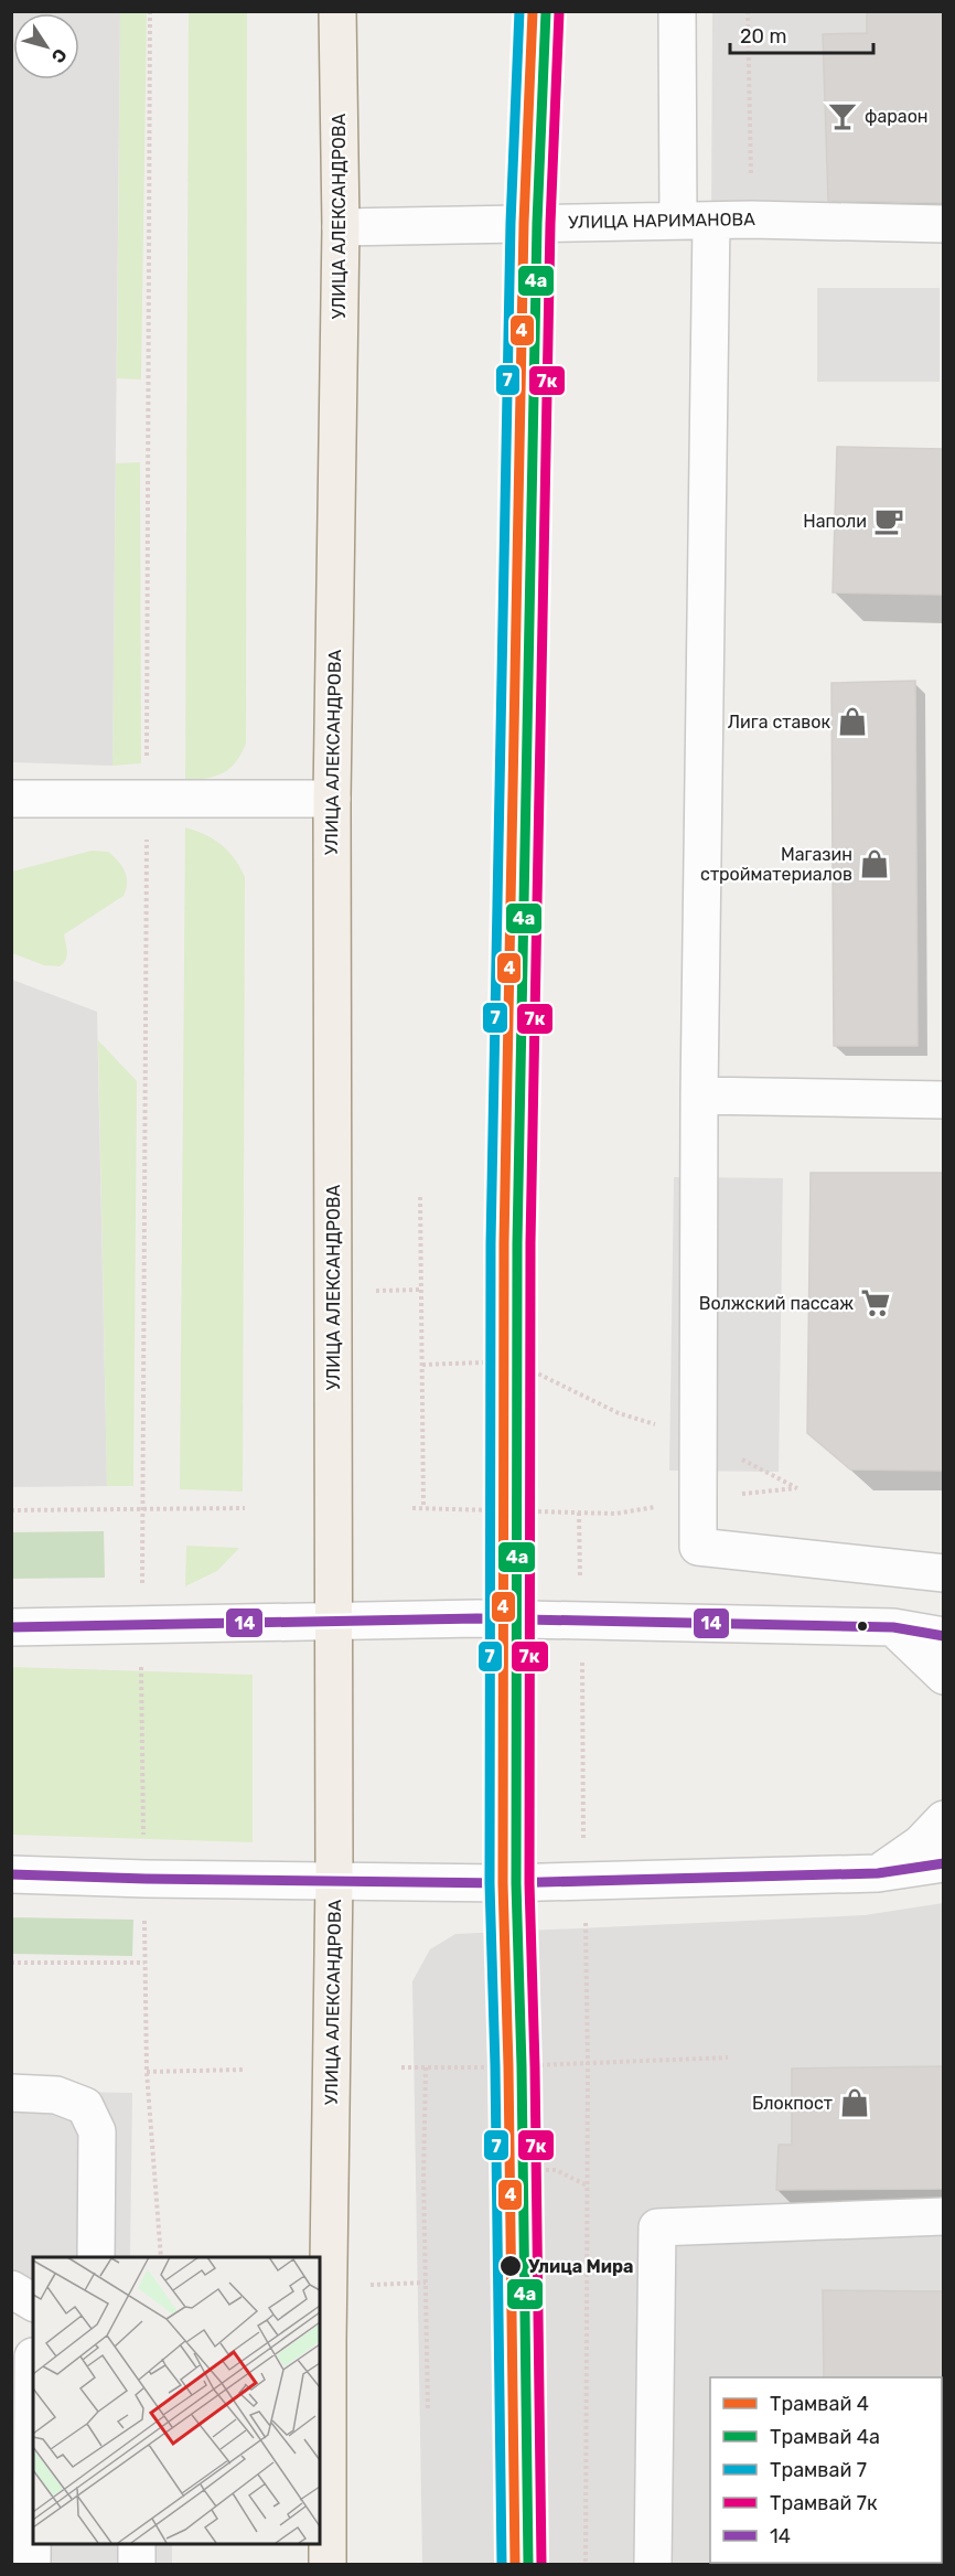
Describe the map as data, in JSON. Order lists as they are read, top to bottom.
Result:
{
  "streets": {
    "main road": ["УЛИЦА АЛЕКСАНДРОВА"],
    "street": ["УЛИЦА НАРИМАНОВА"]
  },
  "crossings": [
    ["УЛИЦА АЛЕКСАНДРОВА", "УЛИЦА НАРИМАНОВА"]
  ],
  "places": {
    "bar": ["фараон"],
    "cafe": ["Наполи"],
    "shop": ["Лига ставок", "Магазин стройматериалов", "Блокпост"],
    "supermarket": ["Волжский пассаж"],
    "other": ["Улица Мира"]
  },
  "lines": [
    "tram line 4",
    "tram line 4а",
    "tram line 7",
    "tram line 7к",
    "transit line 14"
  ],
  "legend": [
    "Трамвай 4",
    "Трамвай 4а",
    "Трамвай 7",
    "Трамвай 7к",
    "14"
  ],
  "scale_bar": "20 m",
  "north": "bottom right"
}
